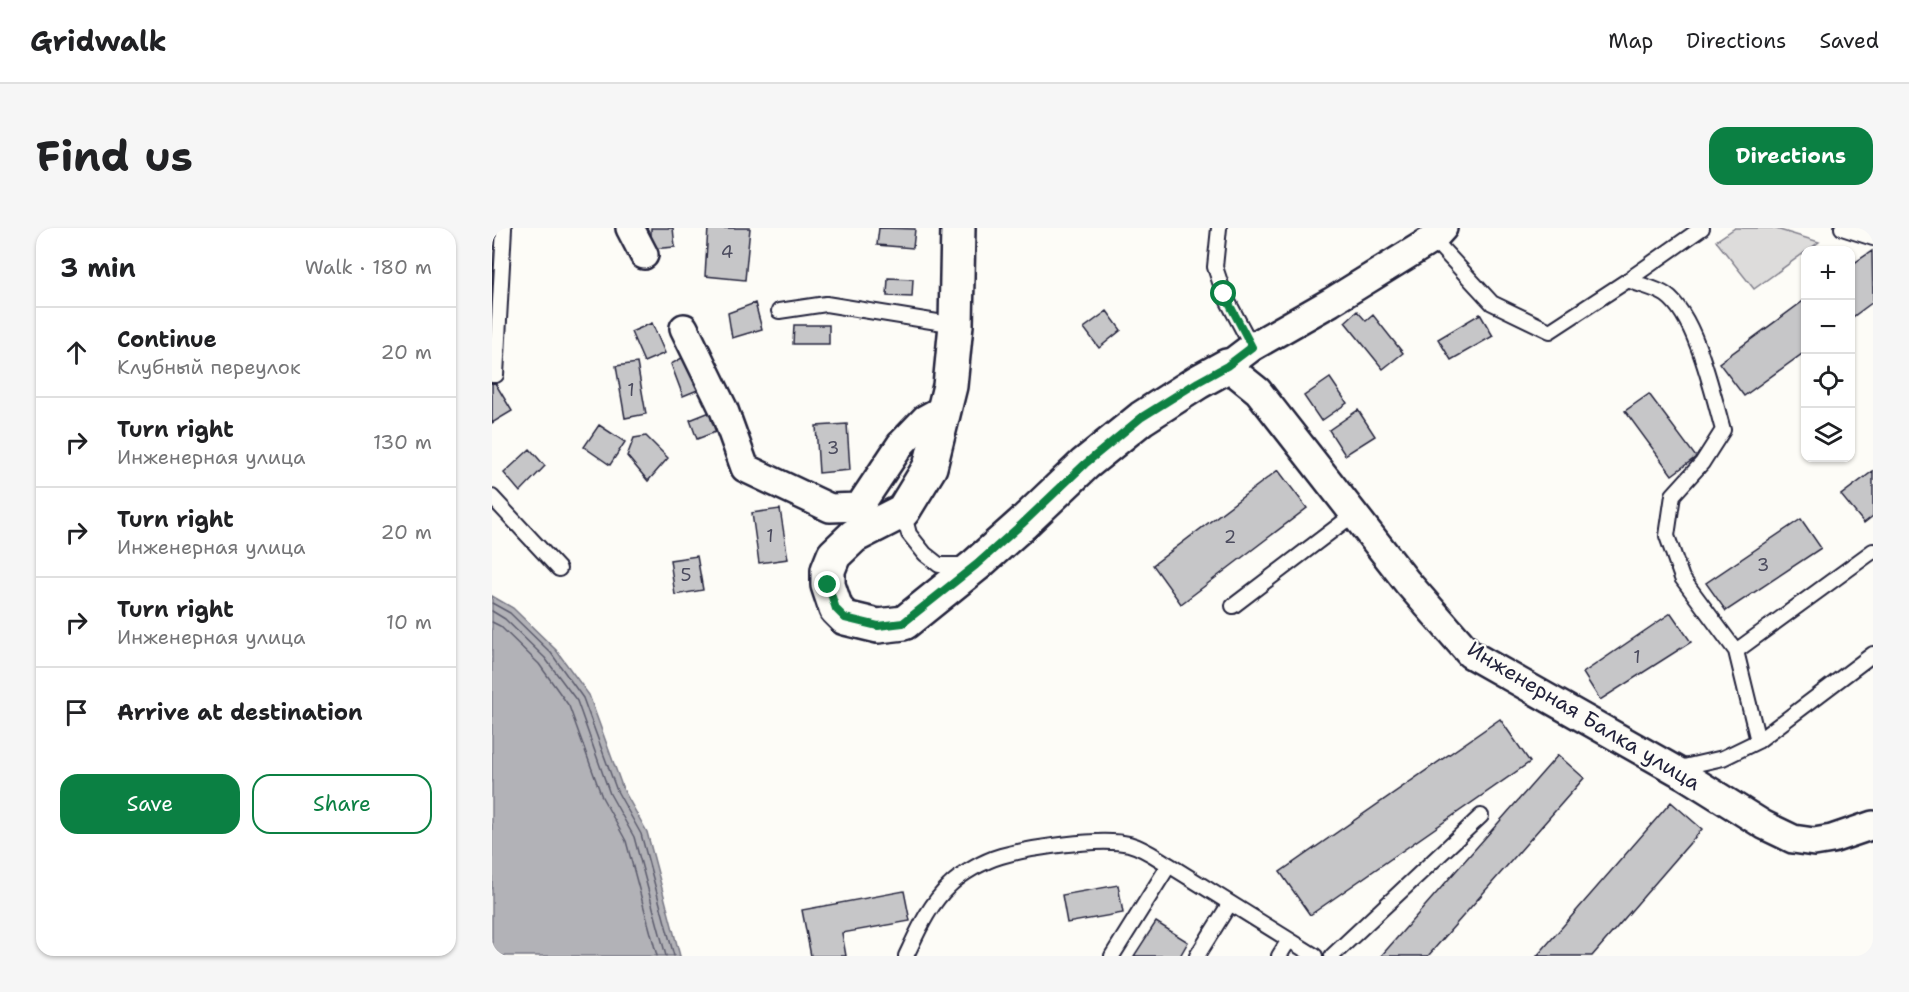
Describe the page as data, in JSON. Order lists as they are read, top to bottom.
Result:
{
  "streets": {
    "street": ["Инженерная Балка улица"]
  },
  "house_numbers": [
    "4",
    "1",
    "3",
    "1",
    "2",
    "3",
    "5",
    "1"
  ],
  "page": {
    "header": "Gridwalk",
    "nav": ["Map", "Directions", "Saved"],
    "buttons": [
      "Directions",
      ["Save", "Share"]
    ],
    "title": "Find us",
    "heading": ["3 min", "Walk · 180 m"],
    "map_buttons": ["+", "−"],
    "list": [
      ["Continue", "Клубный переулок", "20 m"],
      ["Turn right", "Инженерная улица", "130 m"],
      ["Turn right", "Инженерная улица", "20 m"],
      ["Turn right", "Инженерная улица", "10 m"],
      "Arrive at destination"
    ]
  }
}
